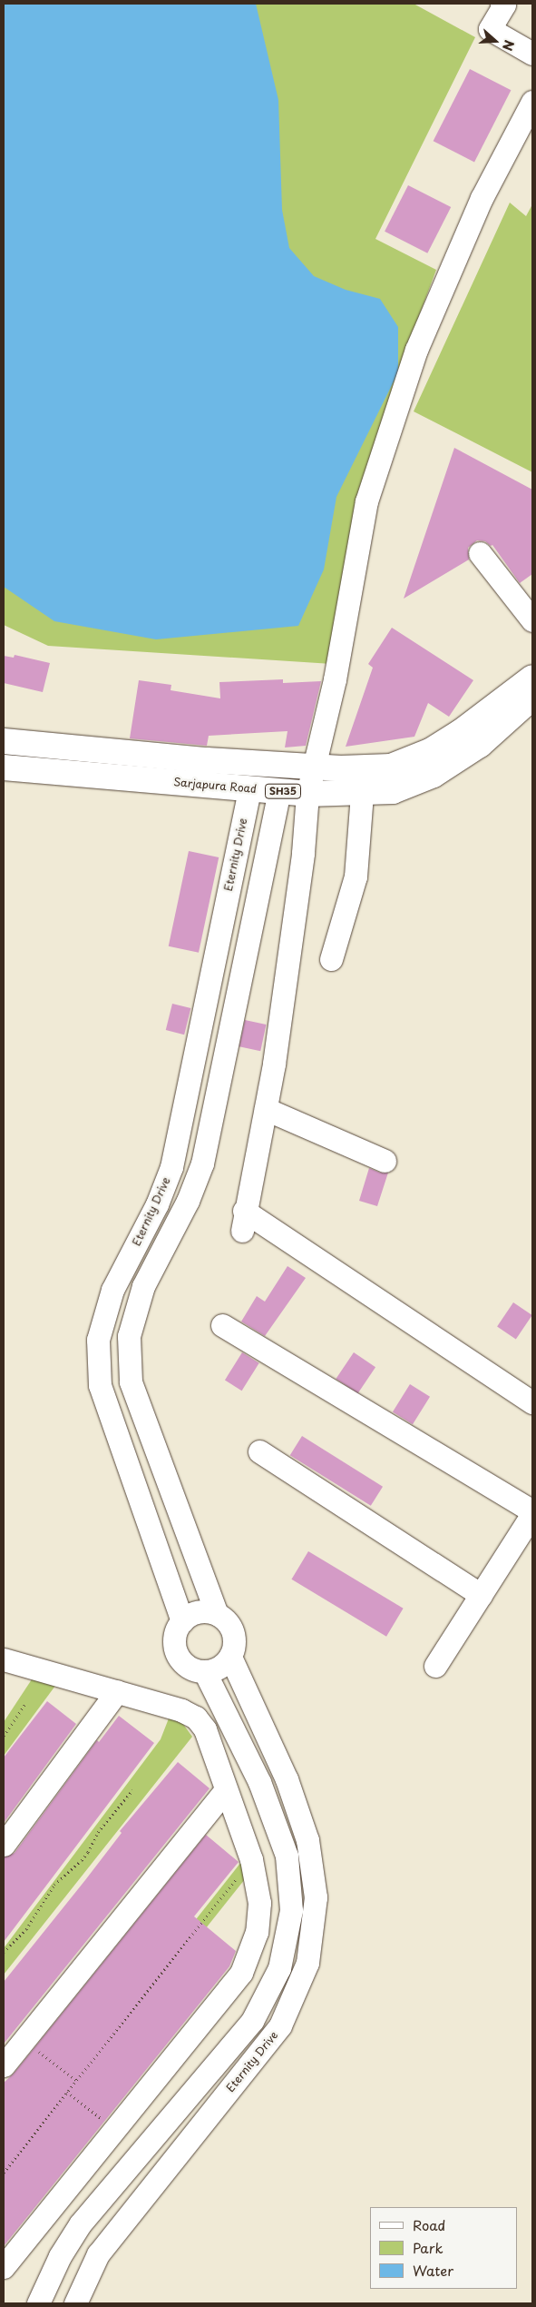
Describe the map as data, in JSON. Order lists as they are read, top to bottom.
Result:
{
  "streets": {
    "main road": ["Sarjapura Road", "SH35"],
    "street": ["Eternity Drive"]
  },
  "crossings": [
    ["Sarjapura Road", "Eternity Drive"]
  ],
  "legend": ["Road", "Park", "Water"],
  "north": "right"
}
